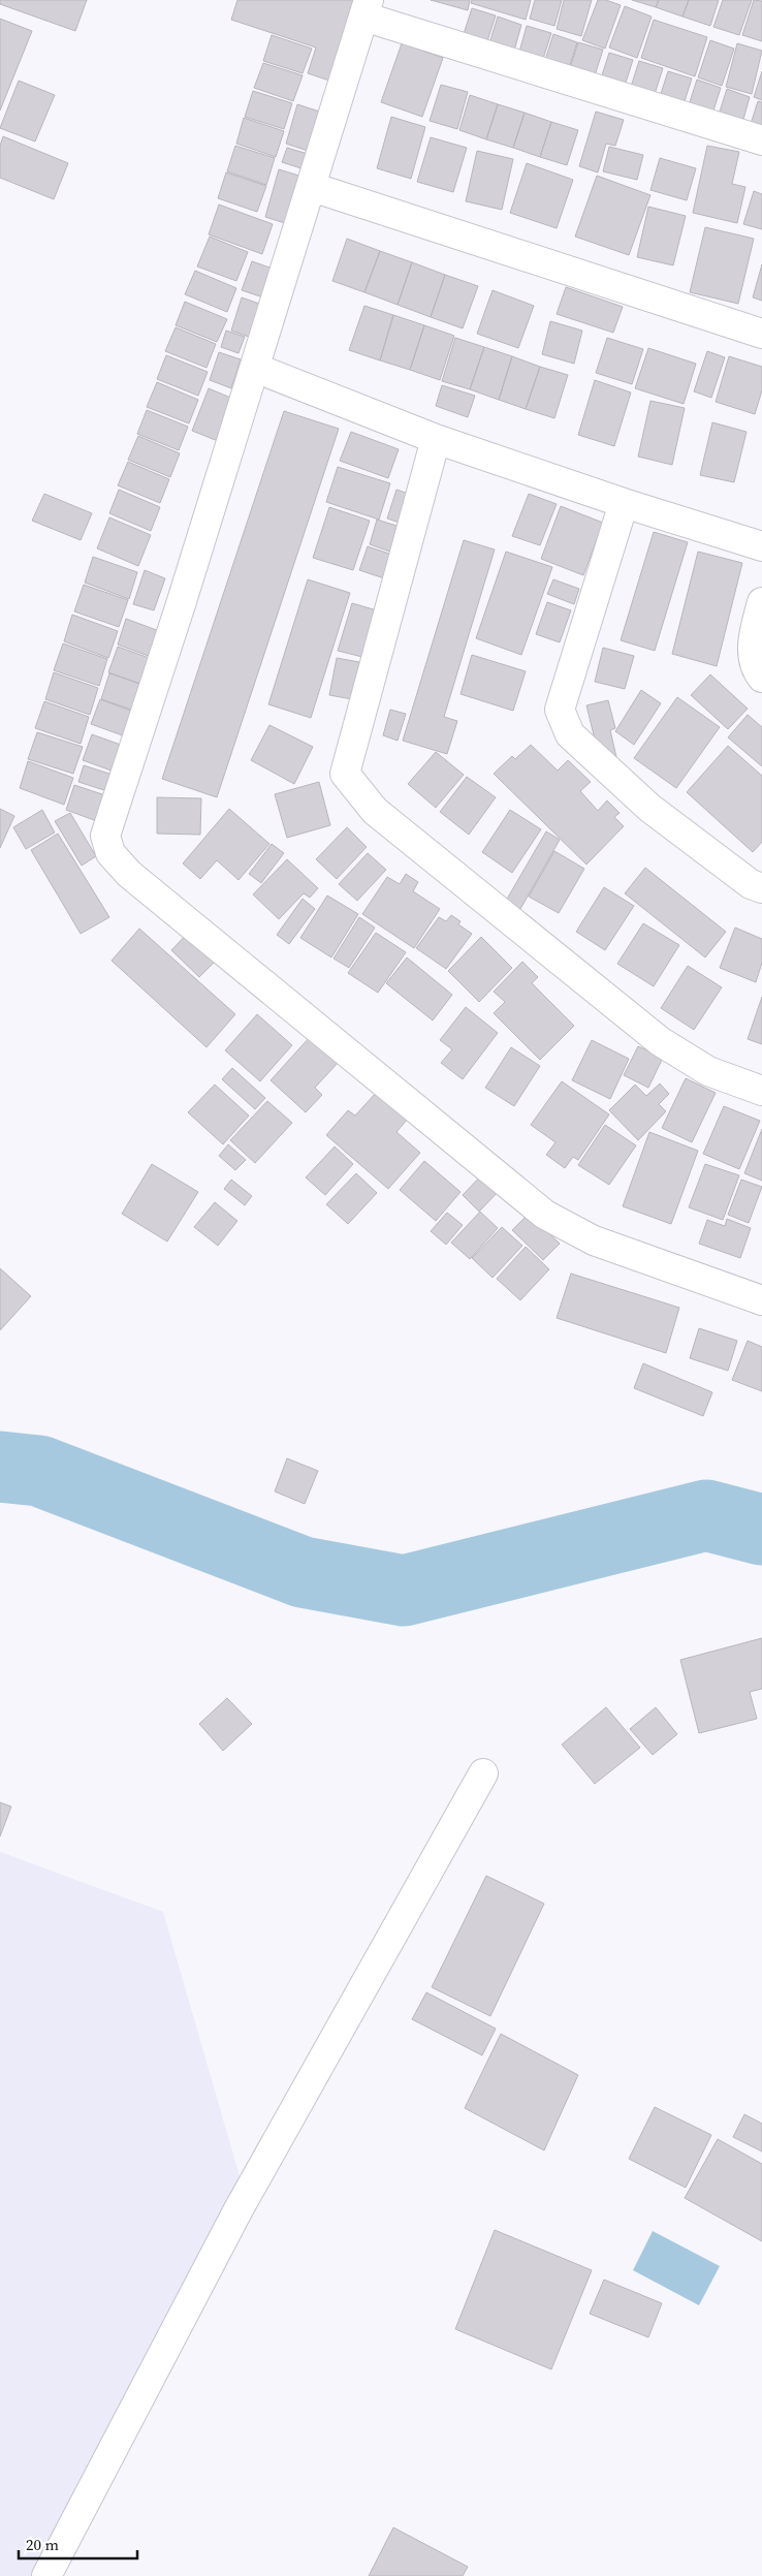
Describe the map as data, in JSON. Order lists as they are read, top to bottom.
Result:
{
  "scale_bar": "20 m"
}
